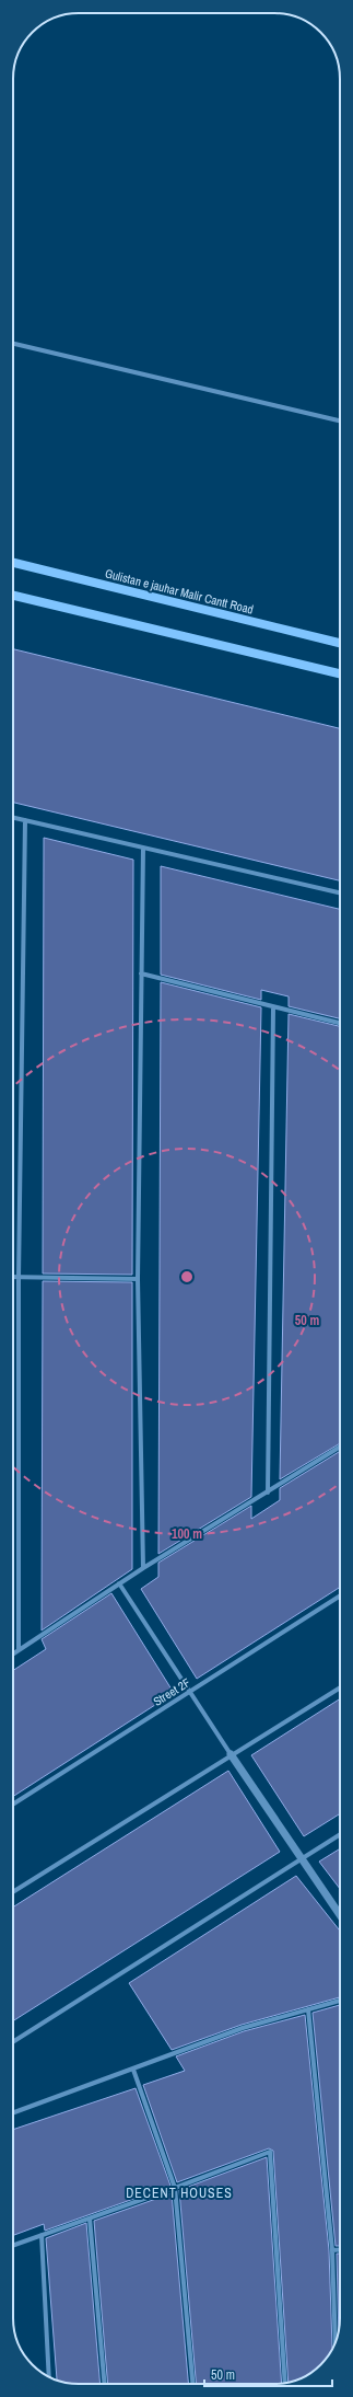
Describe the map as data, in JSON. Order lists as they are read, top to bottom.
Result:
{
  "streets": {
    "main road": ["Gulistan e jauhar Malir Cantt Road"],
    "street": ["Street 2F"]
  },
  "districts": ["DECENT HOUSES"],
  "scale_bar": "50 m",
  "rings": ["50 m", "100 m"]
}
